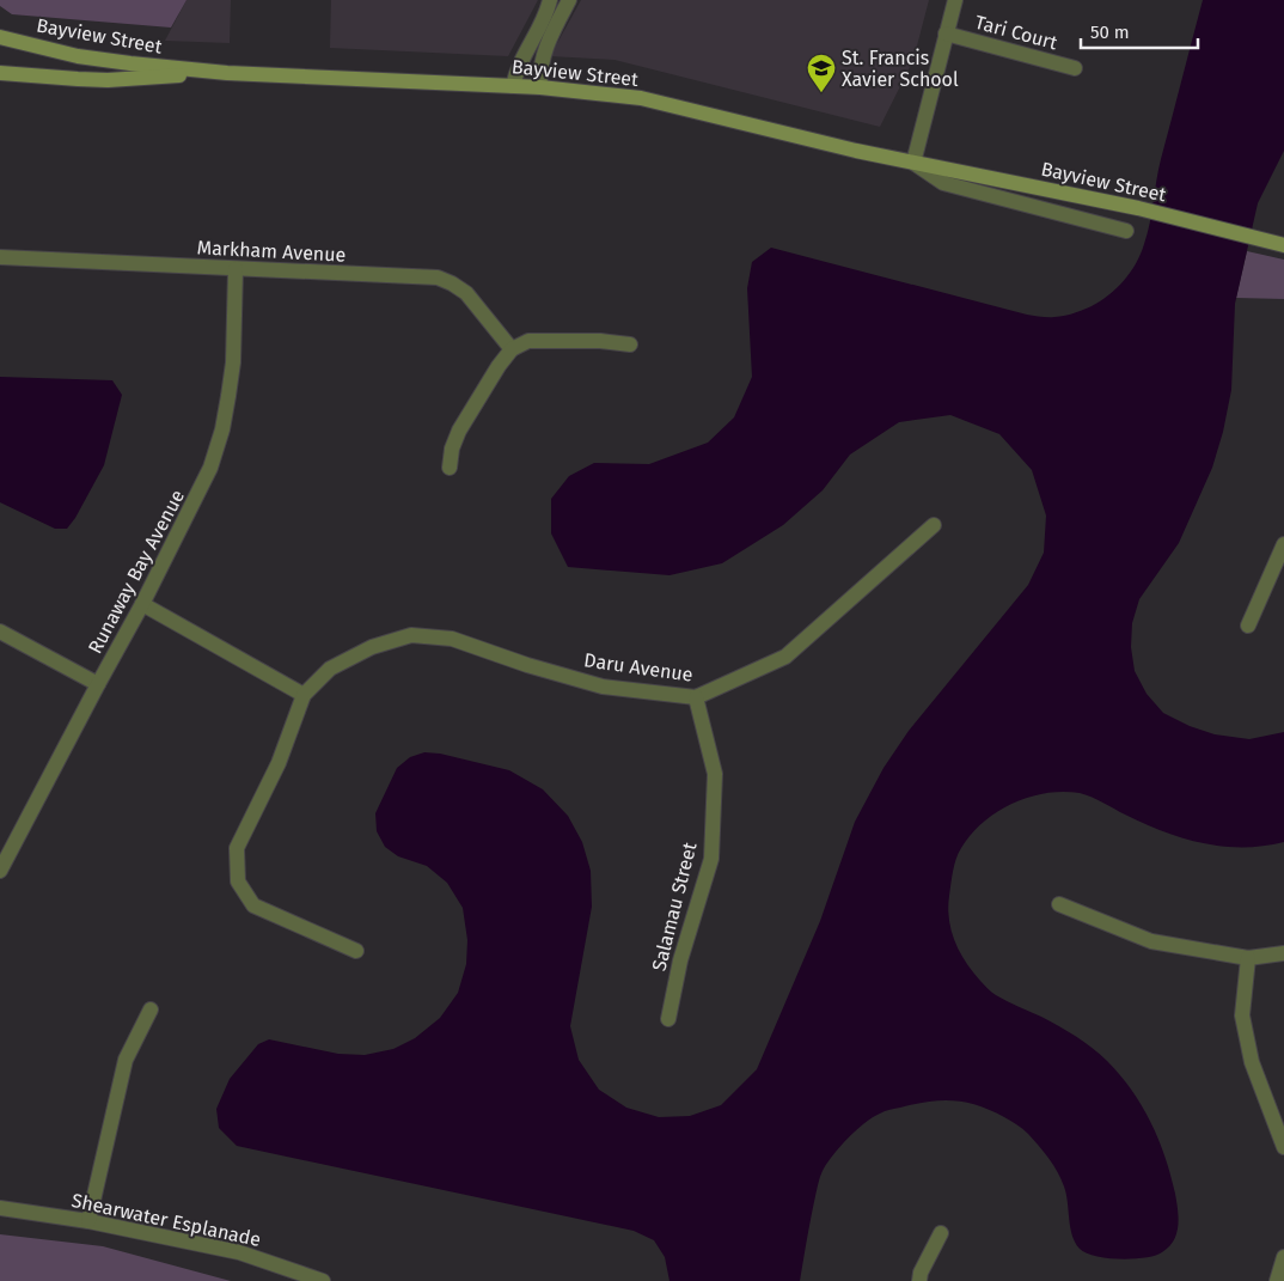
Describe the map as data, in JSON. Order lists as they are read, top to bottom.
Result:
{
  "streets": {
    "main road": ["Bayview Street"],
    "street": [
      "Tari Court",
      "Markham Avenue",
      "Runaway Bay Avenue",
      "Daru Avenue",
      "Salamau Street",
      "Shearwater Esplanade"
    ]
  },
  "crossings": [
    ["Markham Avenue", "Runaway Bay Avenue"],
    ["Daru Avenue", "Salamau Street"]
  ],
  "places": {
    "school or university": ["St. Francis Xavier School"]
  },
  "scale_bar": "50 m"
}
